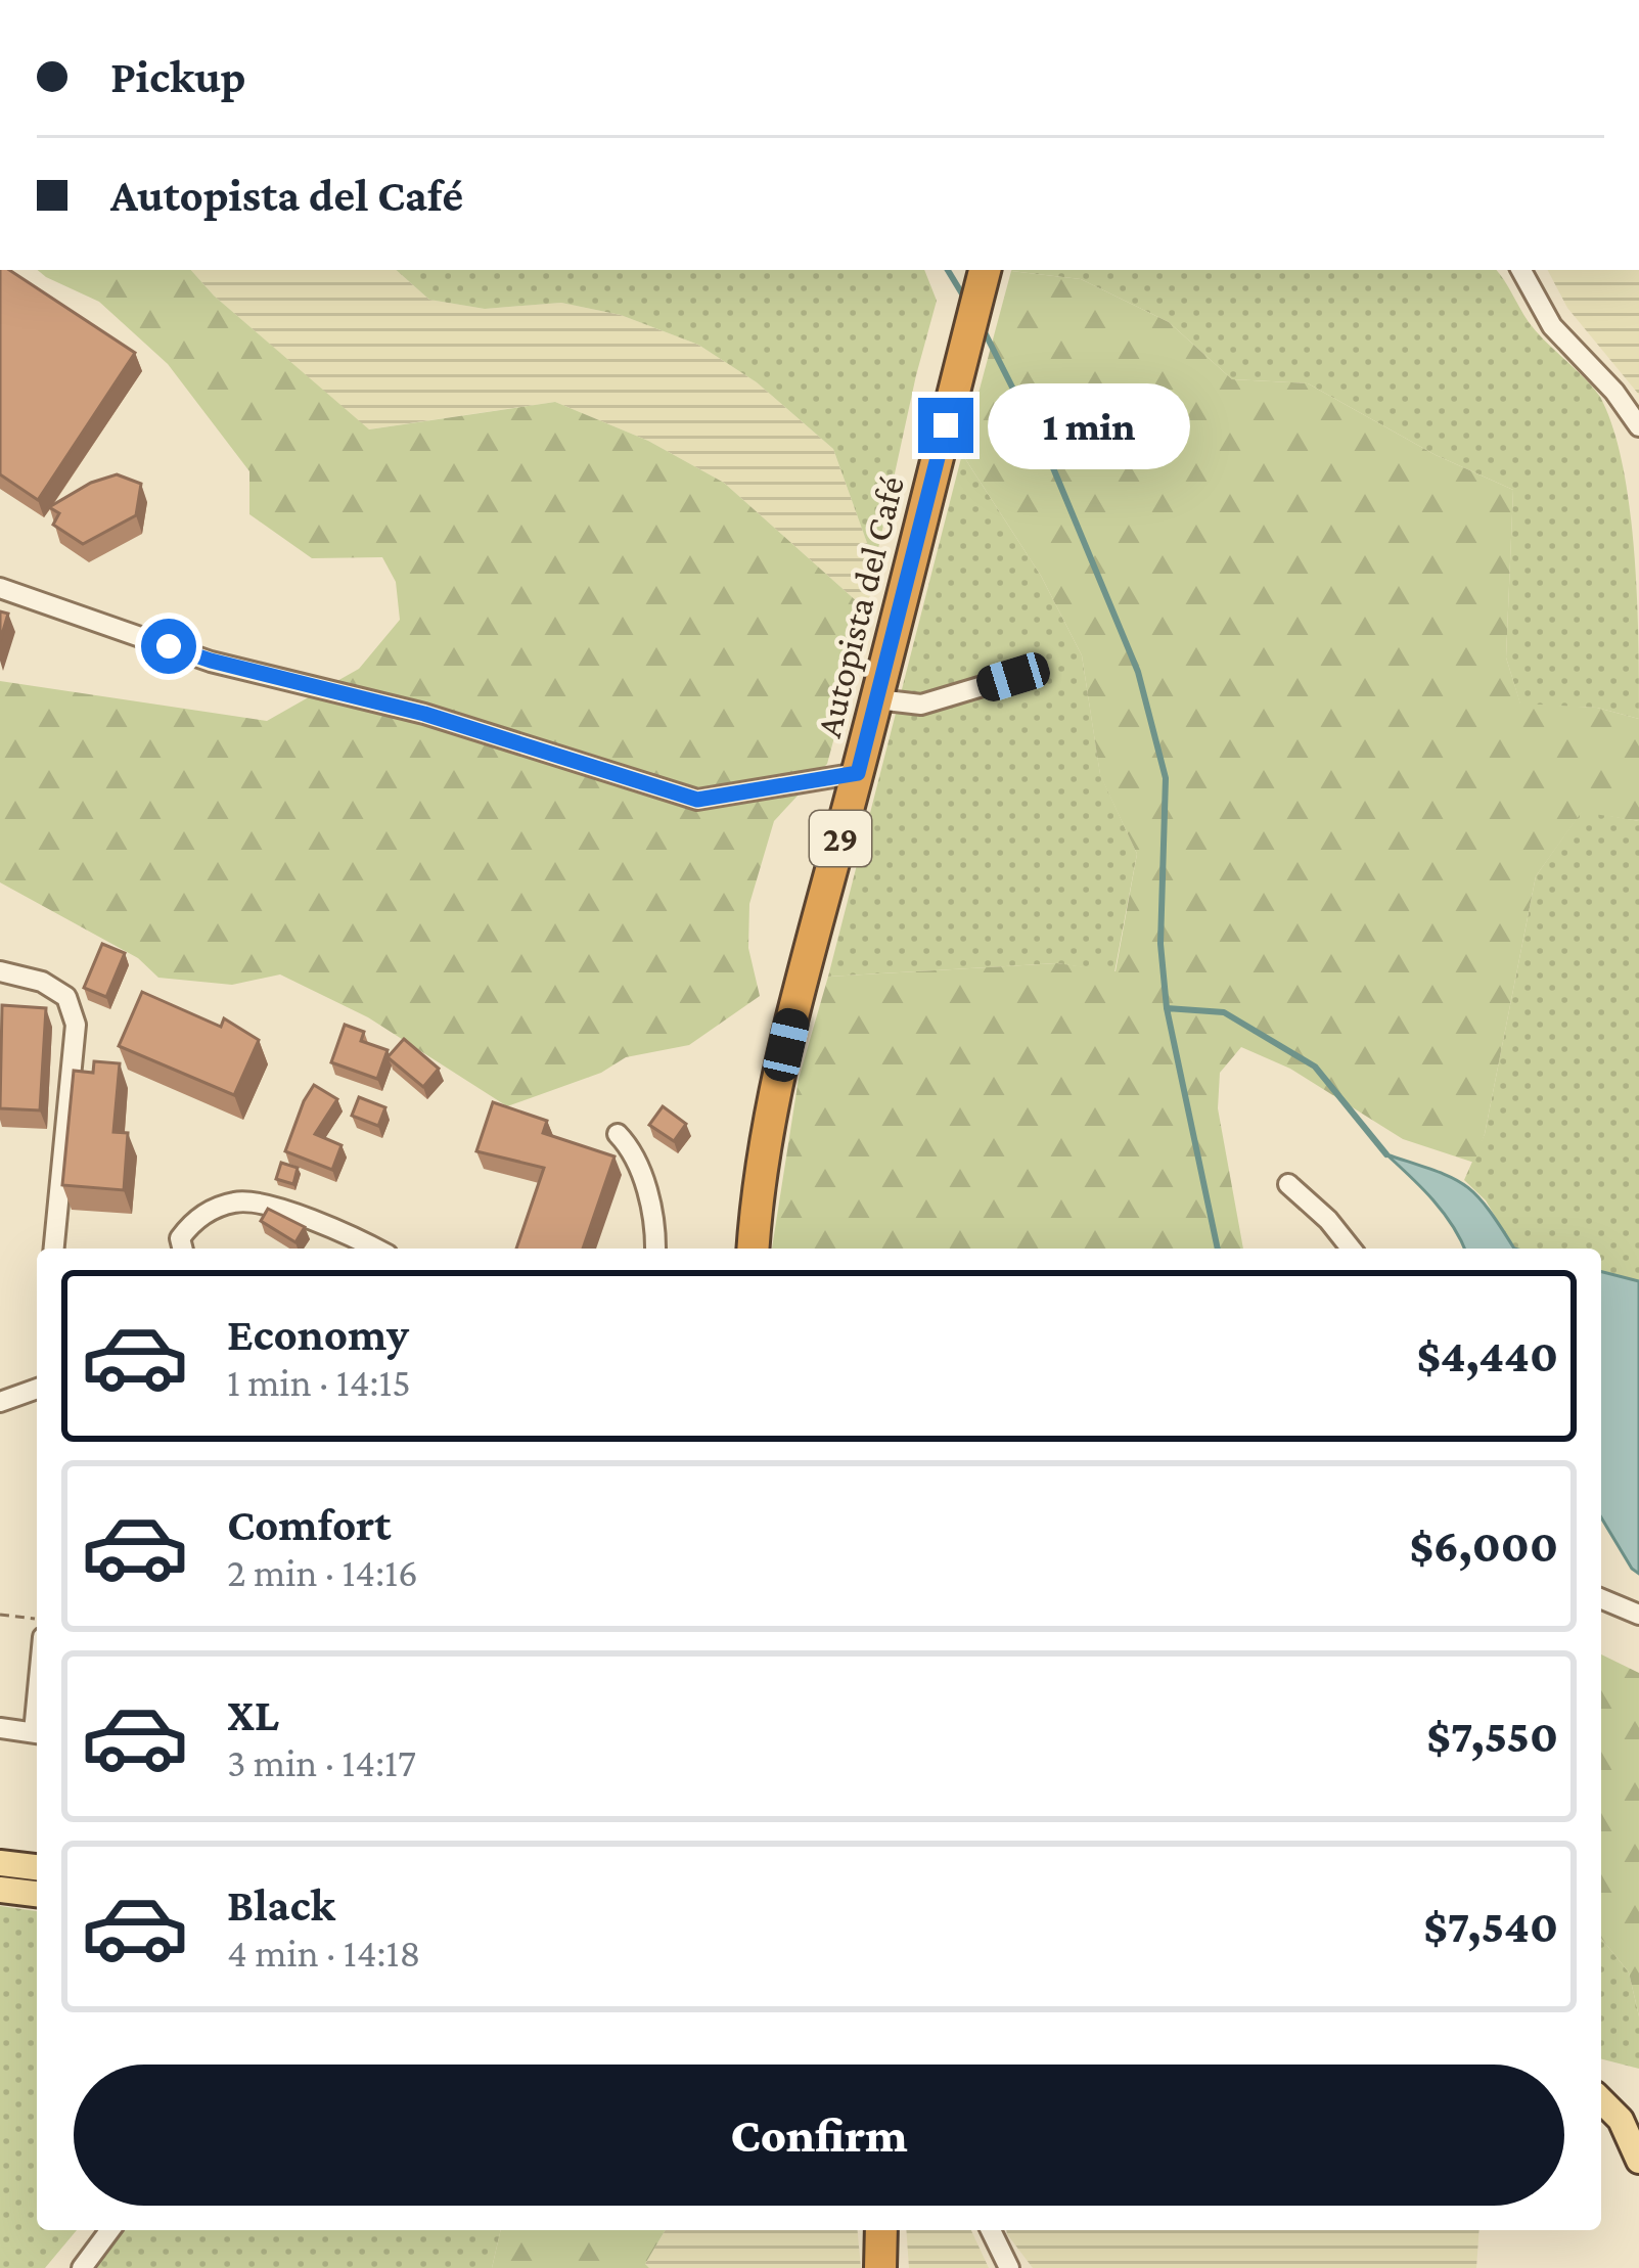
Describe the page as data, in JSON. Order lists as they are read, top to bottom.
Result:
{
  "streets": {
    "highway": ["Autopista del Café", "29"]
  },
  "page": {
    "banner": ["Pickup", "Autopista del Café"],
    "bubble": "1 min",
    "list": [
      {
        "name": "Economy",
        "note": "1 min · 14:15",
        "value": "$4,440"
      },
      {
        "name": "Comfort",
        "note": "2 min · 14:16",
        "value": "$6,000"
      },
      {
        "name": "XL",
        "note": "3 min · 14:17",
        "value": "$7,550"
      },
      {
        "name": "Black",
        "note": "4 min · 14:18",
        "value": "$7,540"
      }
    ],
    "buttons": "Confirm"
  }
}
